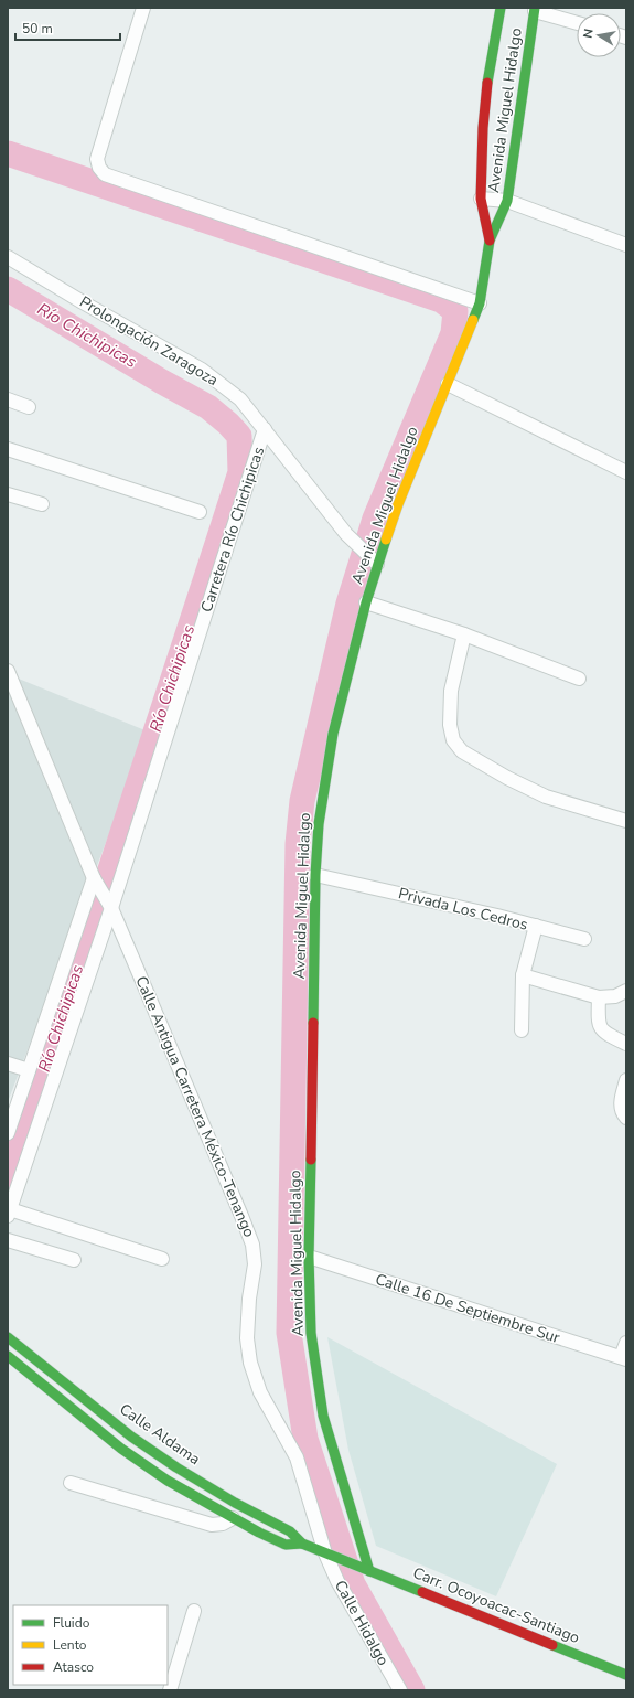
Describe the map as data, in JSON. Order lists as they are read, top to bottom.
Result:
{
  "streets": {
    "street": [
      "Avenida Miguel Hidalgo",
      "Prolongación Zaragoza",
      "Carretera Río Chichipicas",
      "Privada Los Cedros",
      "Calle Antigua Carretera México-Tenango",
      "Calle 16 De Septiembre Sur",
      "Calle Aldama",
      "Carr. Ocoyoacac-Santiago",
      "Calle Hidalgo"
    ]
  },
  "crossings": [
    ["Avenida Miguel Hidalgo", "Prolongación Zaragoza"],
    ["Avenida Miguel Hidalgo", "Privada Los Cedros"],
    ["Avenida Miguel Hidalgo", "Calle 16 De Septiembre Sur"],
    ["Avenida Miguel Hidalgo", "Carr. Ocoyoacac-Santiago"],
    ["Prolongación Zaragoza", "Carretera Río Chichipicas"],
    ["Carretera Río Chichipicas", "Calle Antigua Carretera México-Tenango"],
    ["Calle Antigua Carretera México-Tenango", "Calle Aldama"],
    ["Calle Antigua Carretera México-Tenango", "Calle Hidalgo"],
    ["Calle Aldama", "Carr. Ocoyoacac-Santiago"],
    ["Calle Aldama", "Calle Hidalgo"]
  ],
  "water": ["Río Chichipicas"],
  "legend": ["Fluido", "Lento", "Atasco"],
  "scale_bar": "50 m",
  "north": "left"
}
